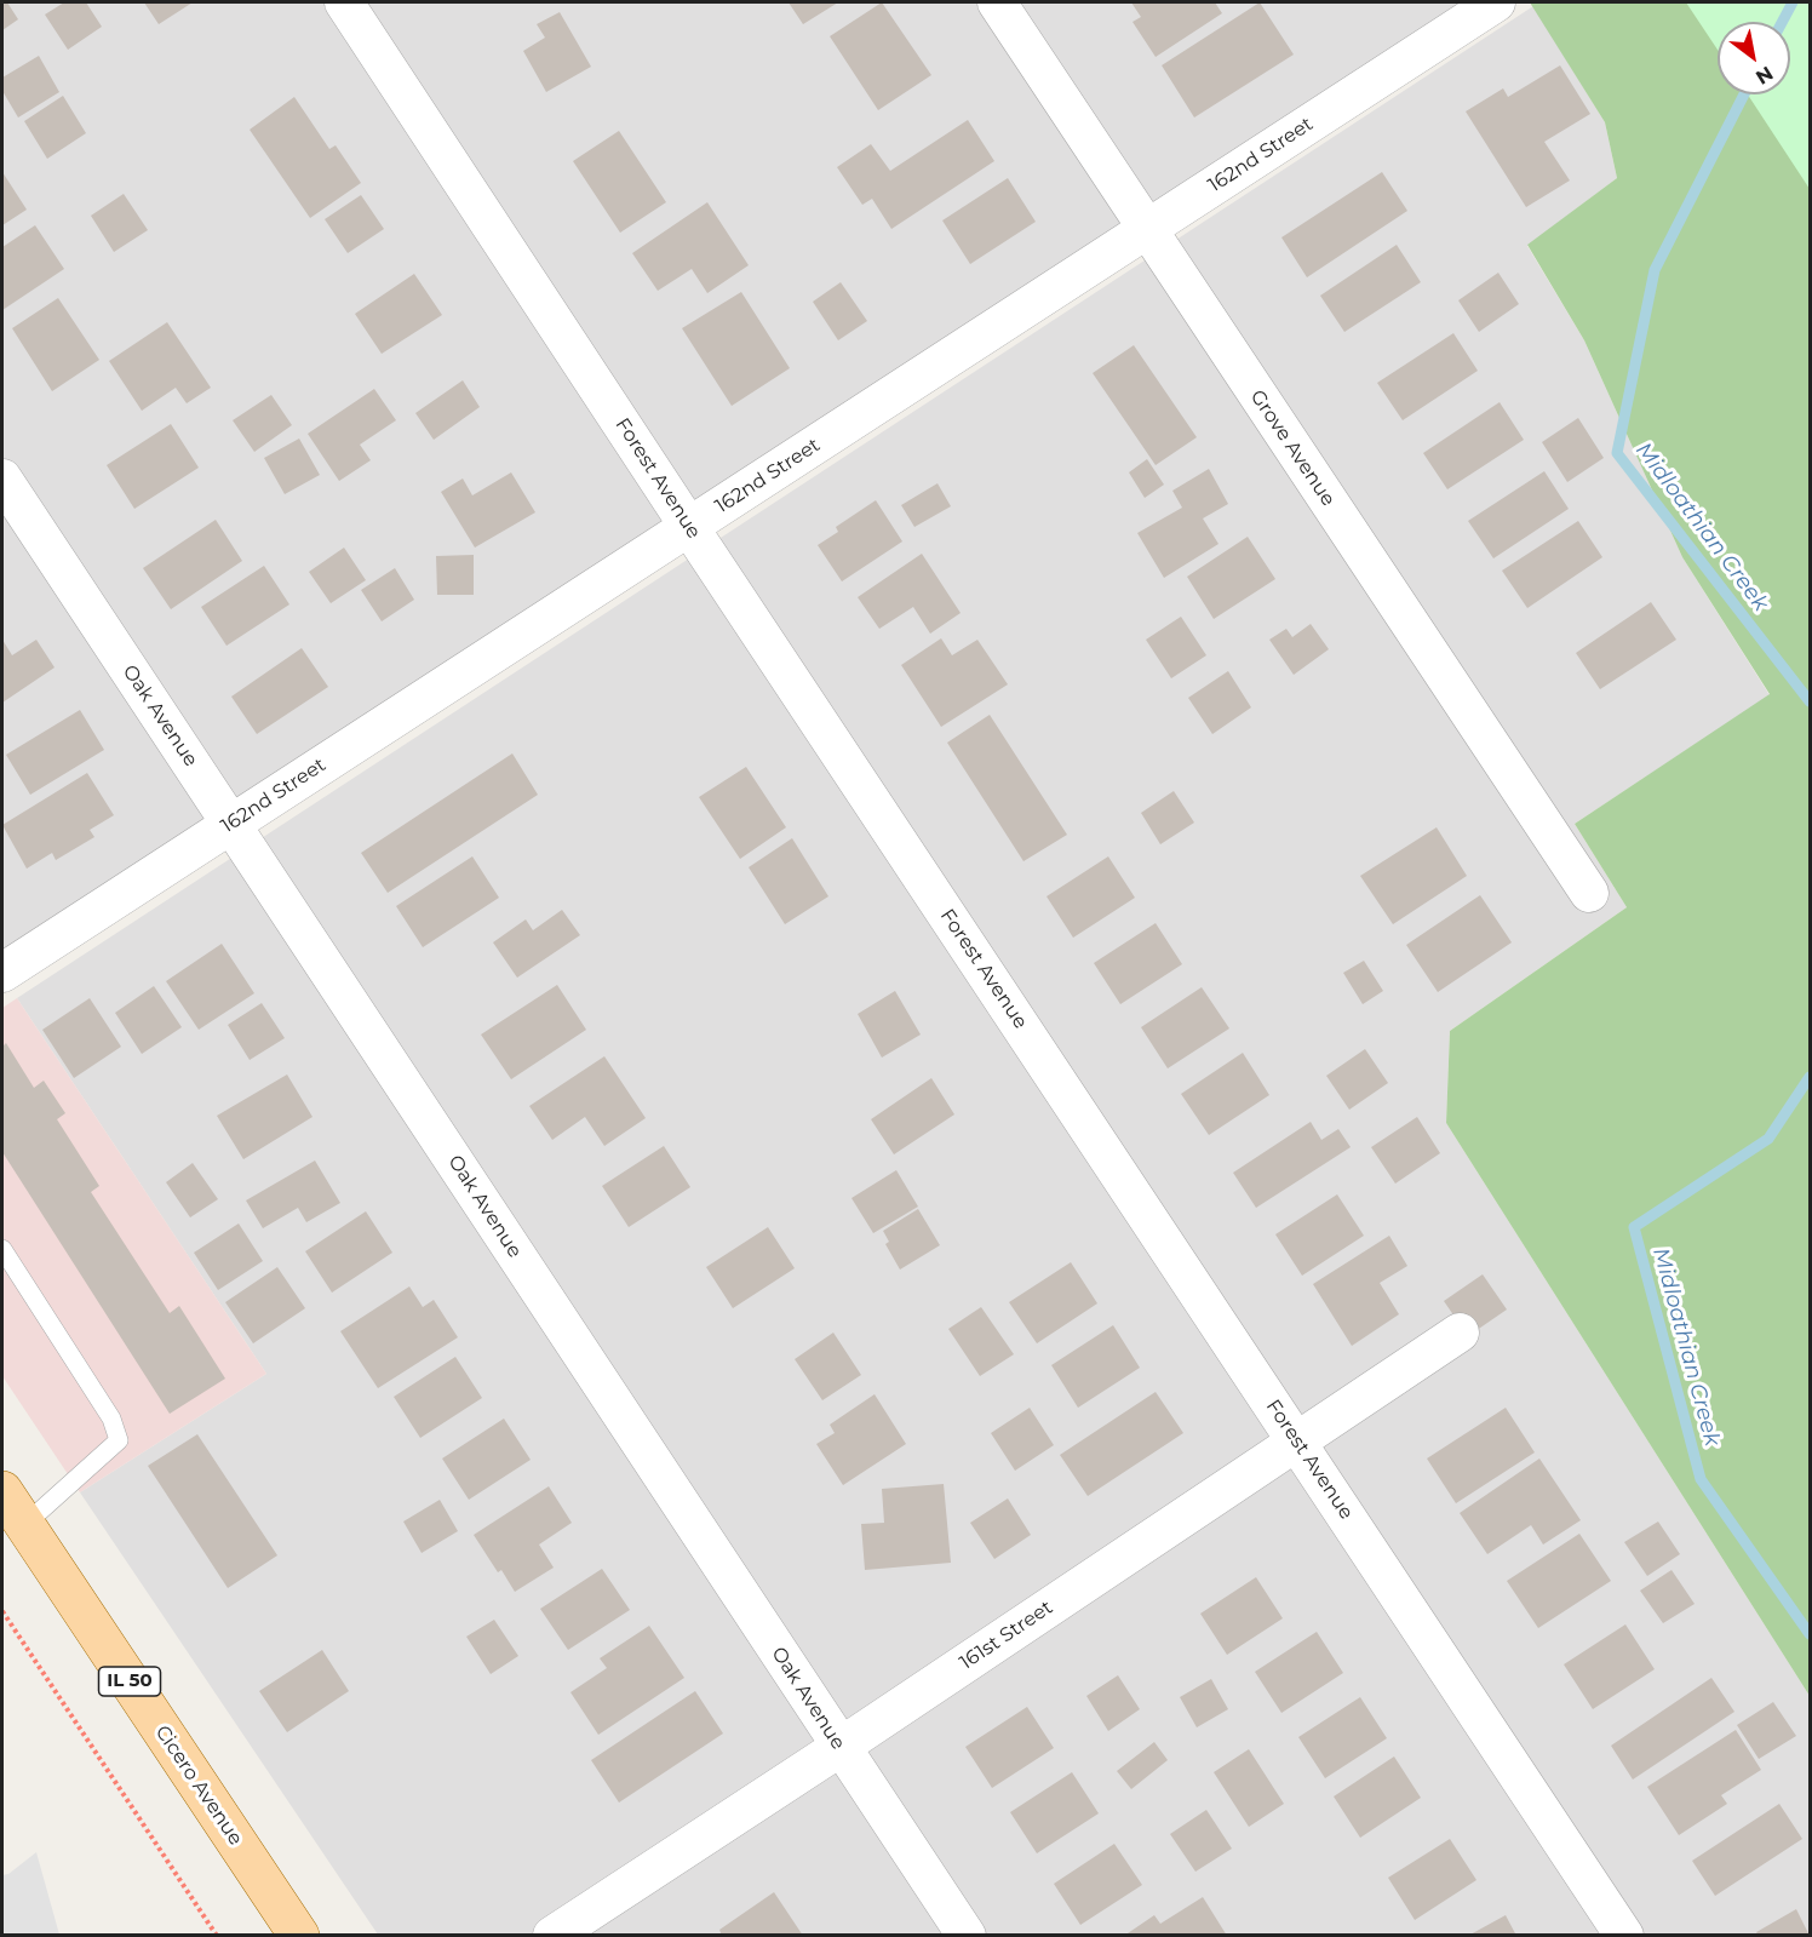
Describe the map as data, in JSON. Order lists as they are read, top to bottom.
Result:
{
  "streets": {
    "main road": ["IL 50", "Cicero Avenue"],
    "street": [
      "162nd Street",
      "Grove Avenue",
      "Forest Avenue",
      "Oak Avenue",
      "161st Street"
    ]
  },
  "crossings": [
    ["162nd Street", "Grove Avenue"],
    ["162nd Street", "Forest Avenue"],
    ["162nd Street", "Oak Avenue"],
    ["Forest Avenue", "161st Street"],
    ["Oak Avenue", "161st Street"]
  ],
  "water": ["Midloathian Creek"],
  "north": "bottom right"
}
